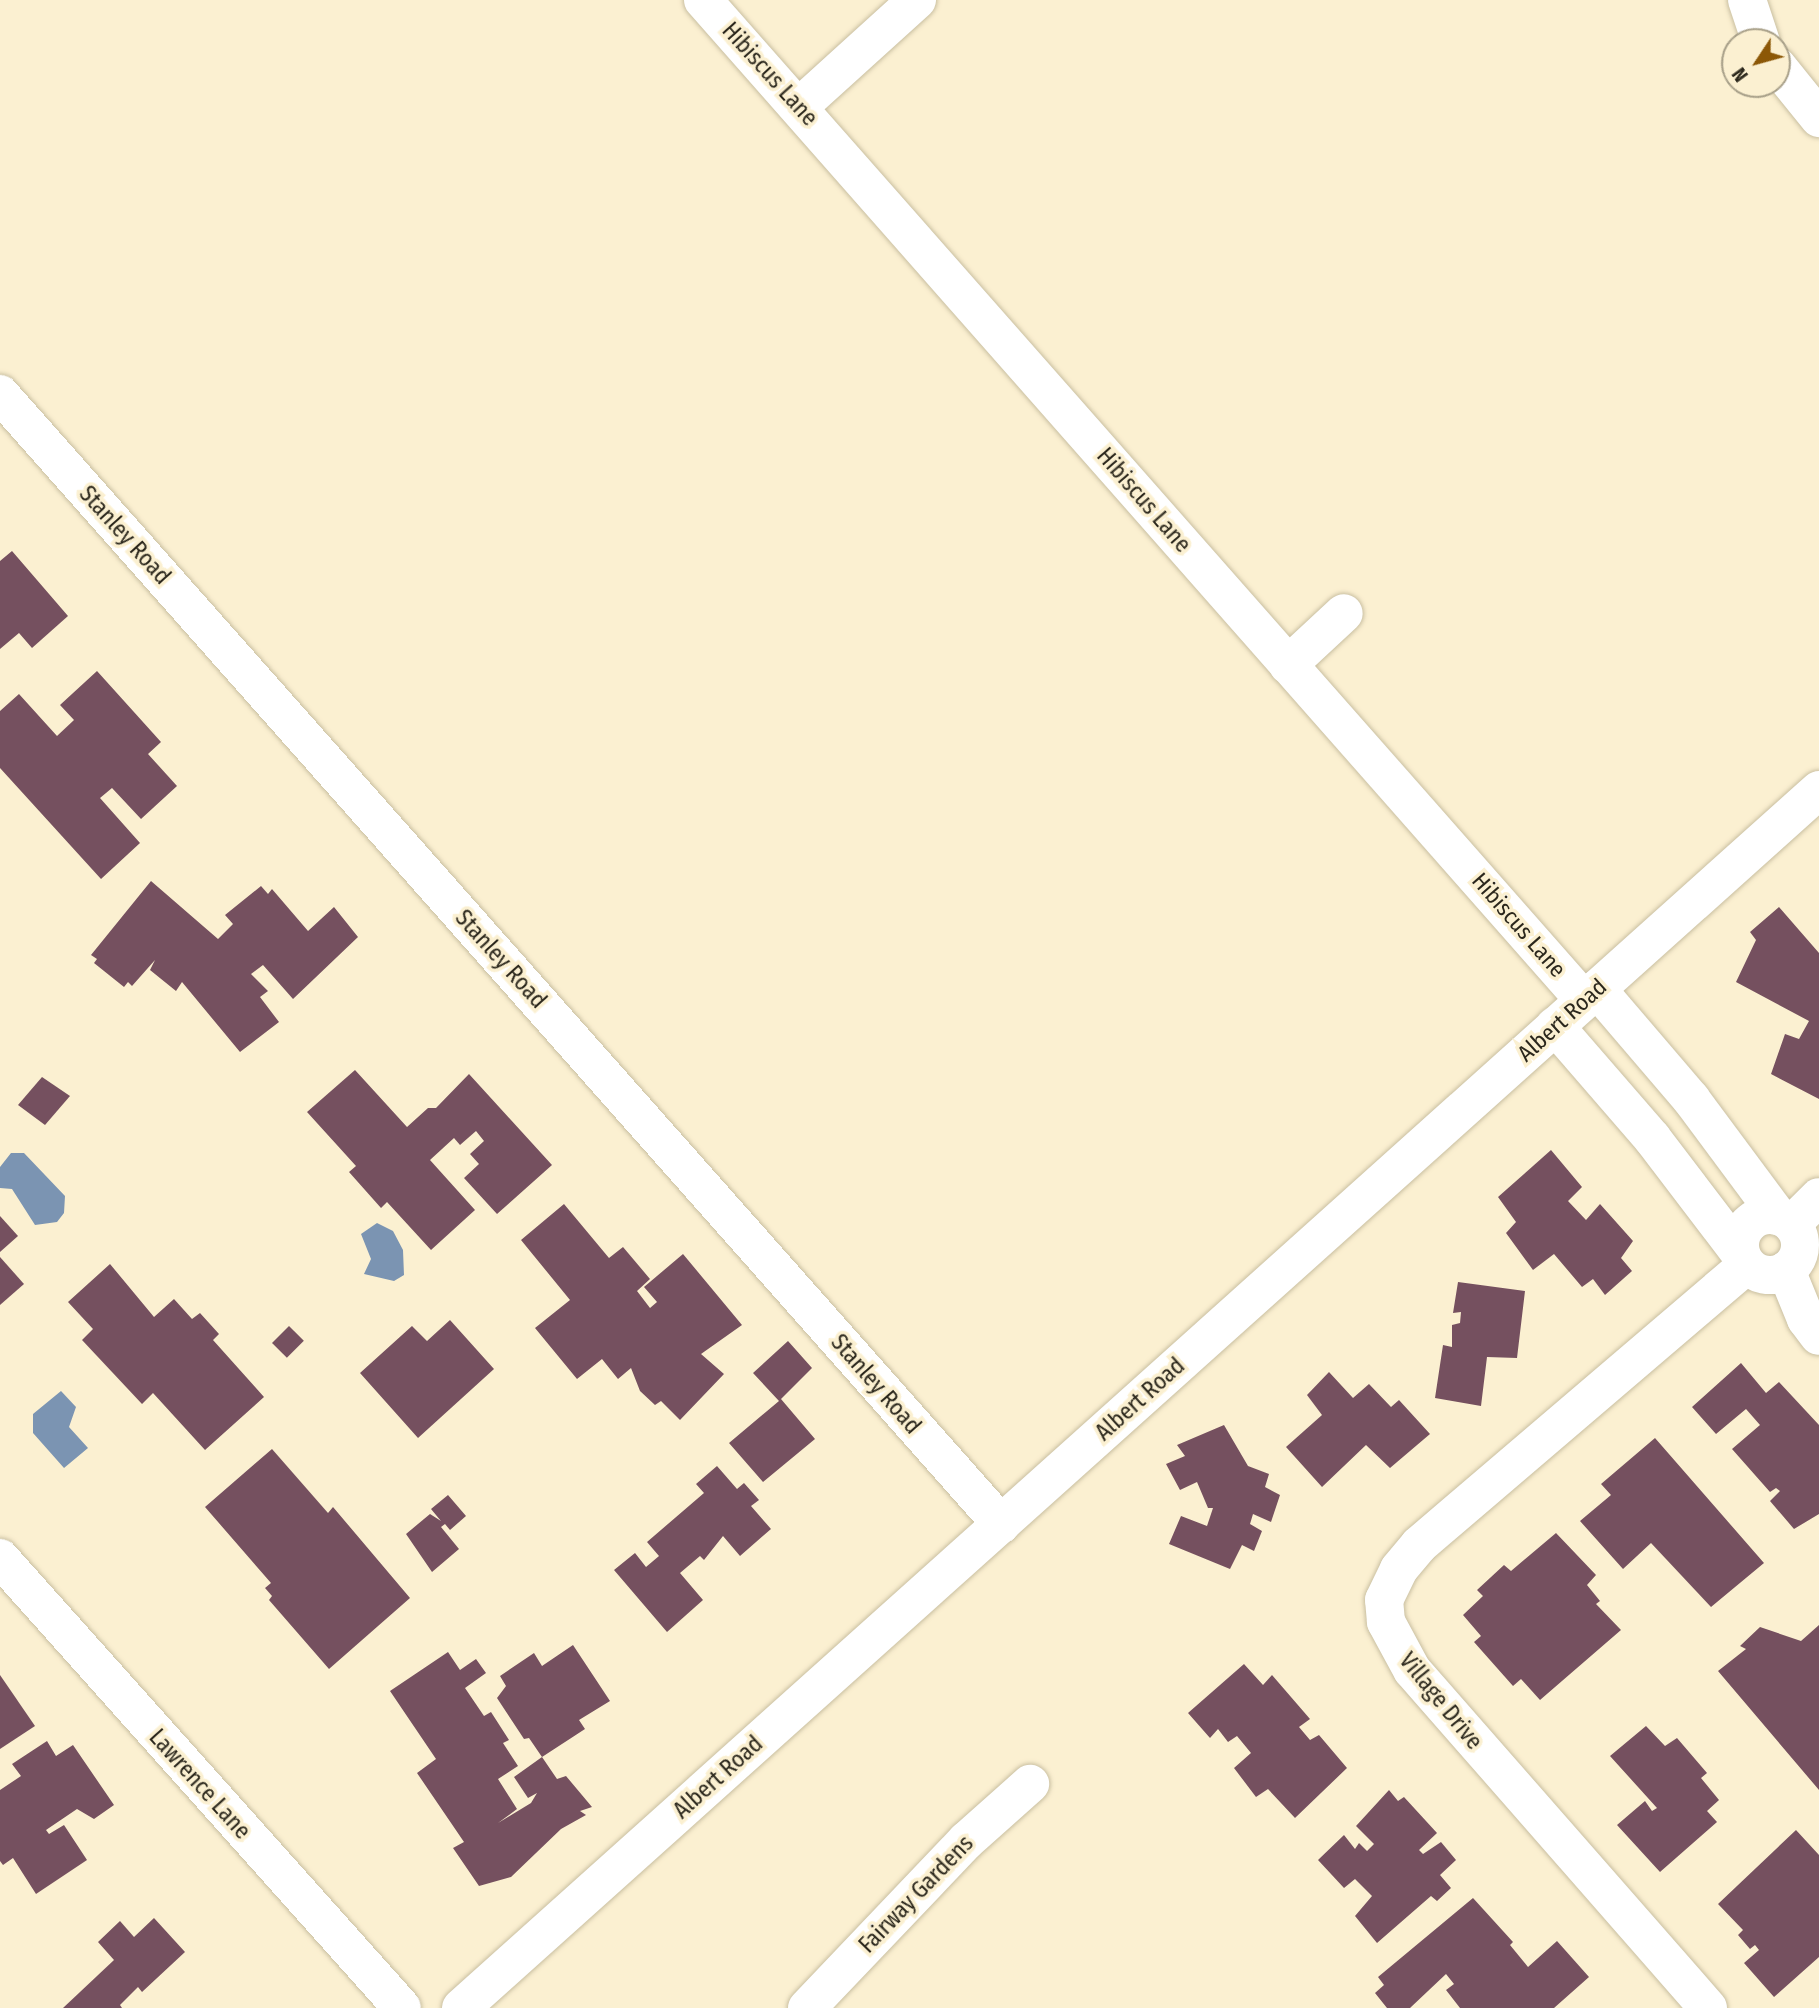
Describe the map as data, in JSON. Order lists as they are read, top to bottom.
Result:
{
  "streets": {
    "street": [
      "Hibiscus Lane",
      "Stanley Road",
      "Albert Road",
      "Village Drive",
      "Lawrence Lane",
      "Fairway Gardens"
    ]
  },
  "crossings": [
    ["Hibiscus Lane", "Albert Road"],
    ["Hibiscus Lane", "Village Drive"],
    ["Stanley Road", "Albert Road"]
  ],
  "north": "bottom left"
}
